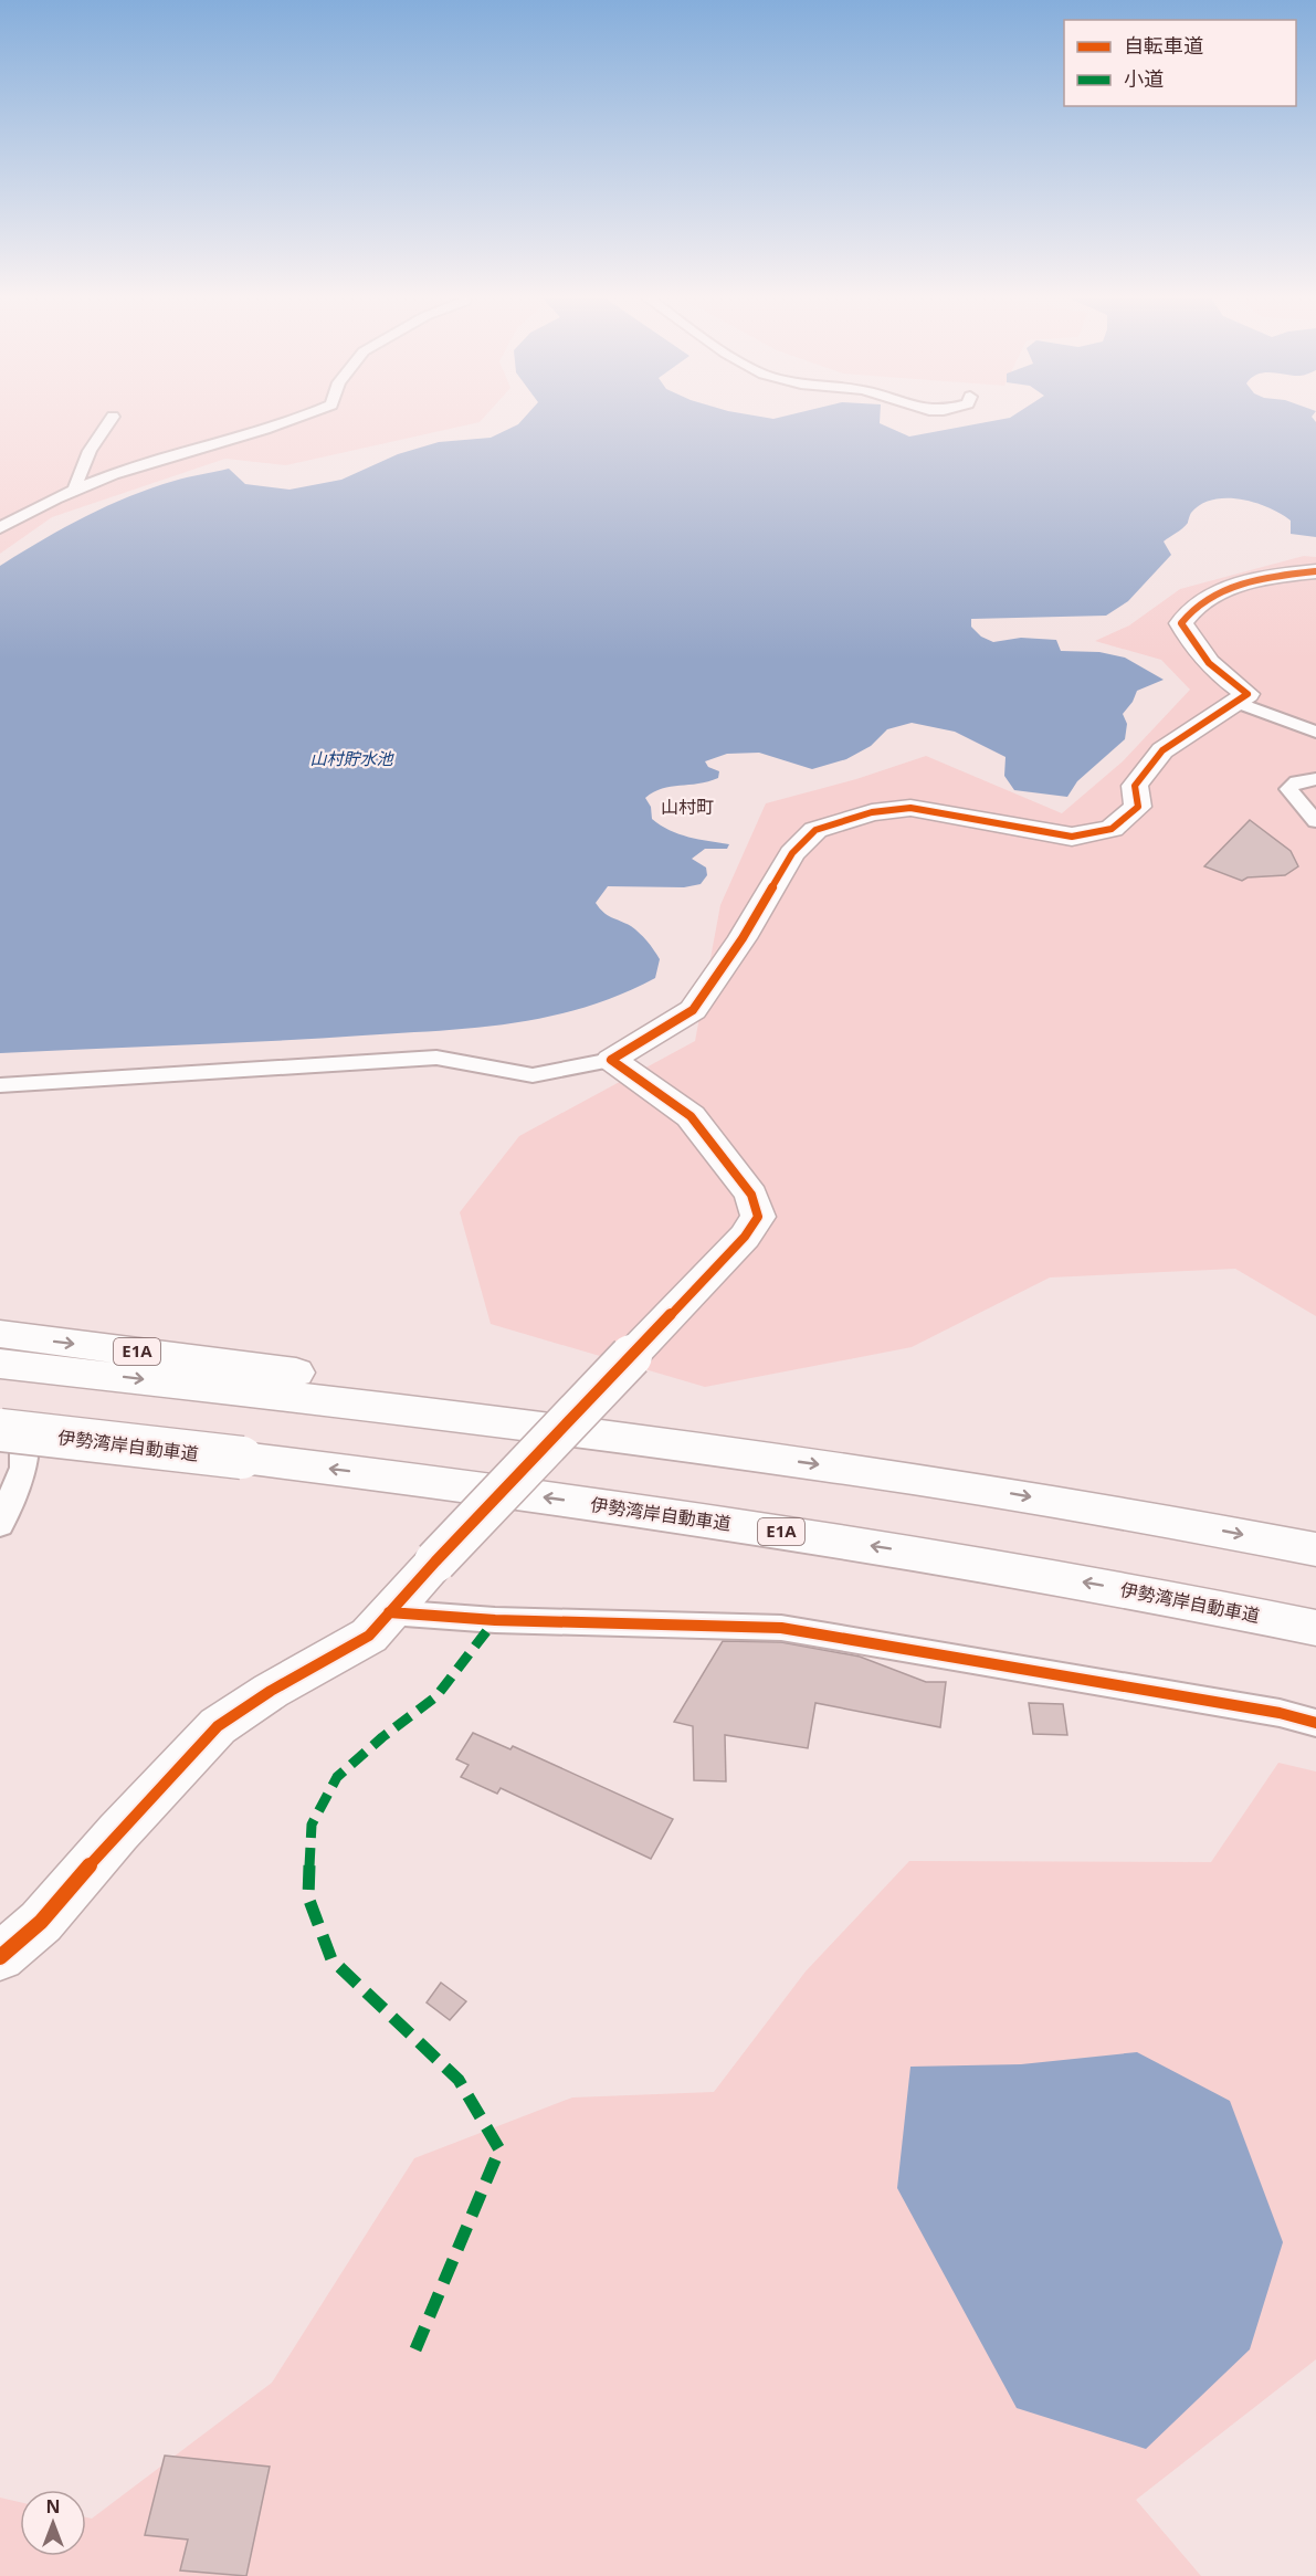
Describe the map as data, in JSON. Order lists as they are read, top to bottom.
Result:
{
  "streets": {
    "main road": ["E1A", "伊勢湾岸自動車道"]
  },
  "districts": ["山村町"],
  "water": ["山村貯水池"],
  "legend": ["自転車道", "小道"],
  "north": "top"
}
